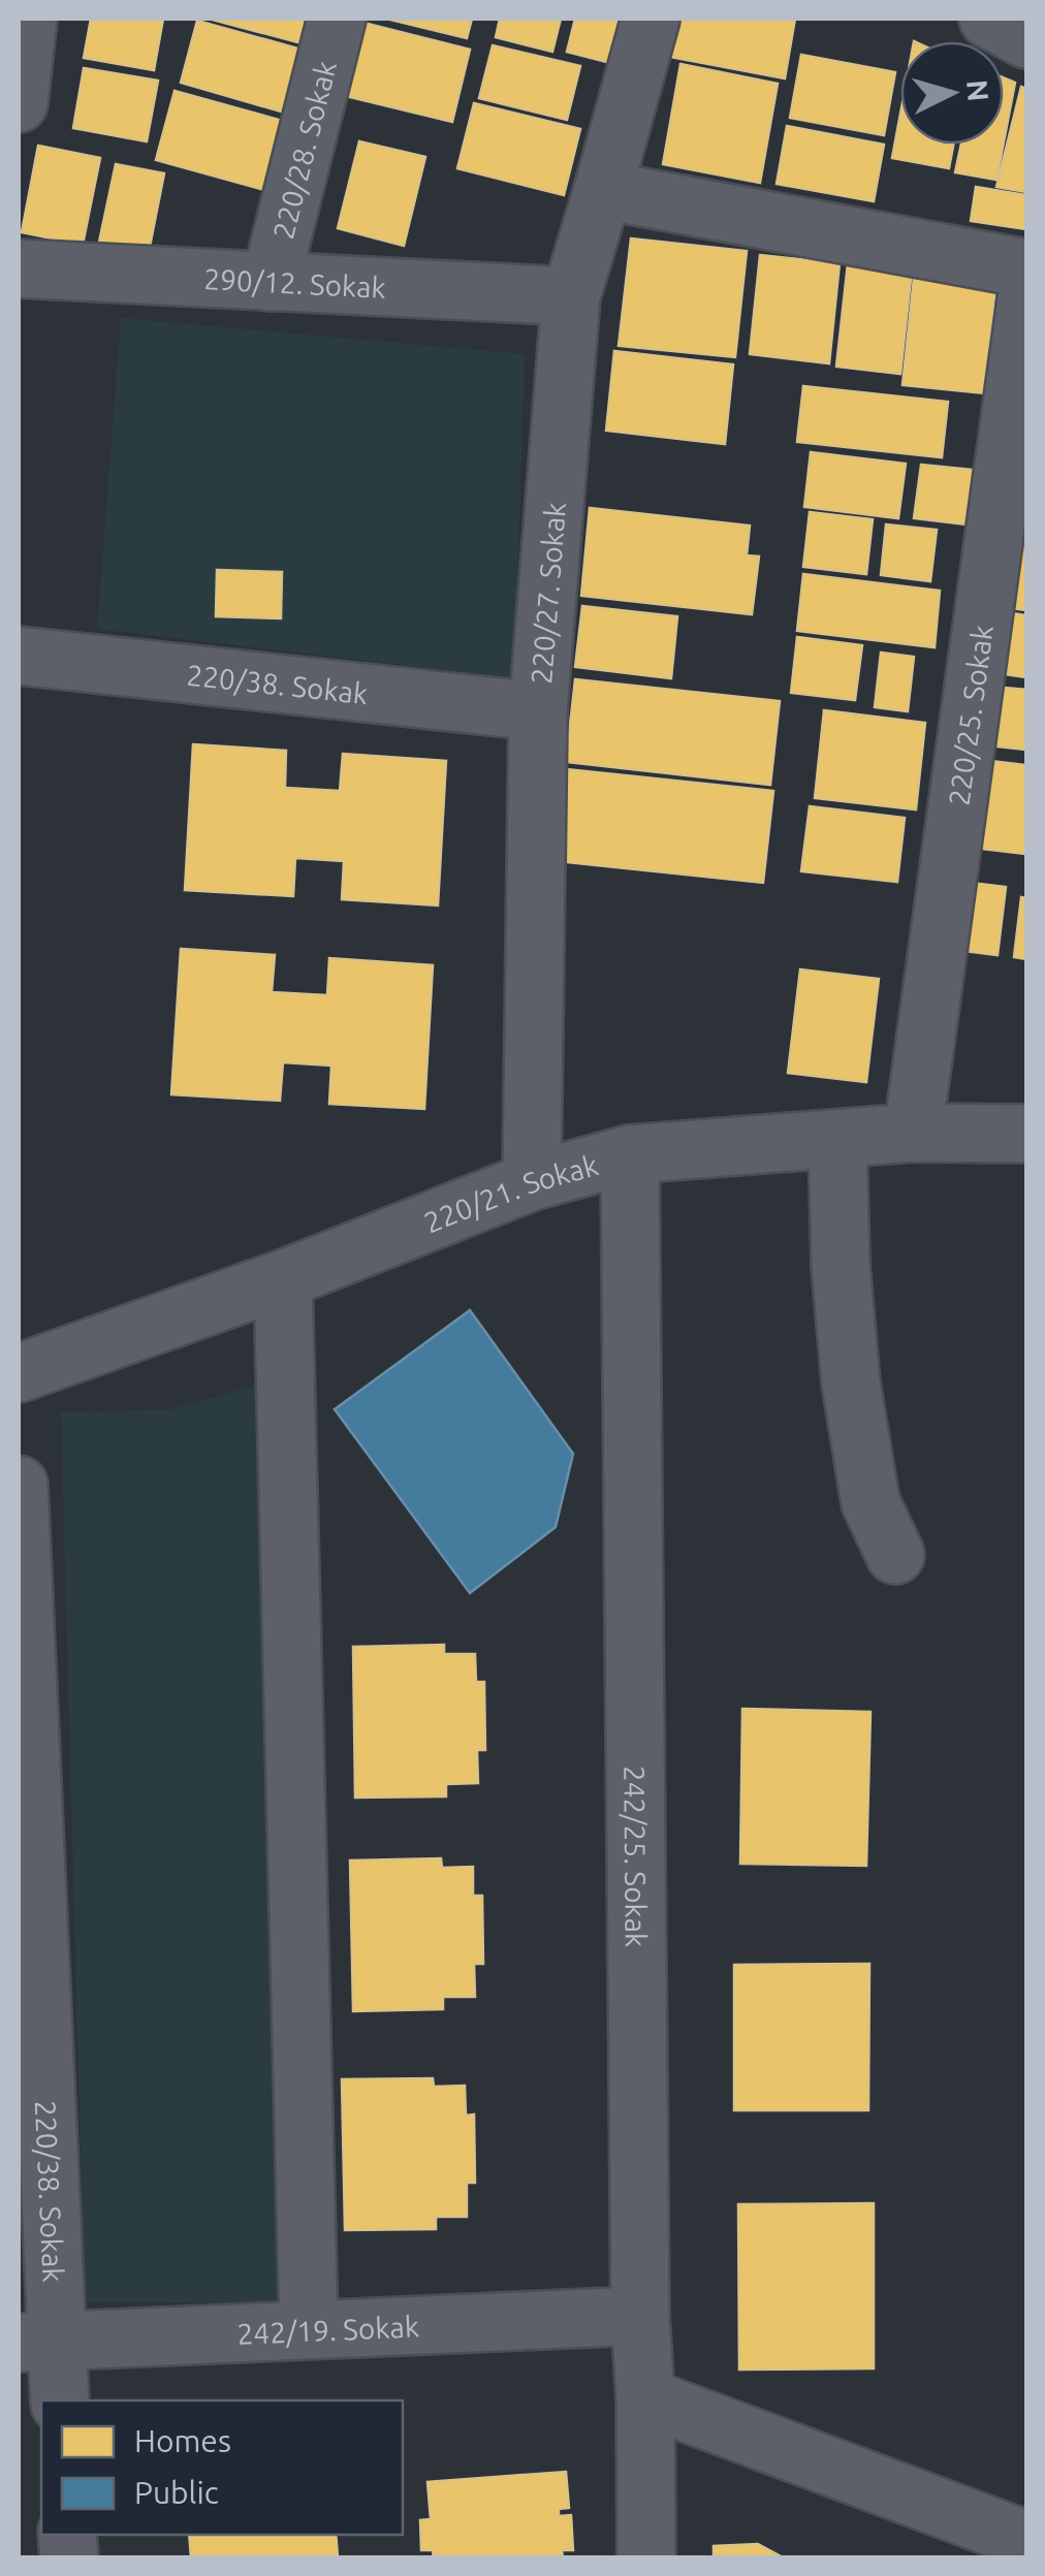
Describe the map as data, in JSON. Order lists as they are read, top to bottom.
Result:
{
  "streets": {
    "street": [
      "220/28. Sokak",
      "290/12. Sokak",
      "220/27. Sokak",
      "220/38. Sokak",
      "220/25. Sokak",
      "220/21. Sokak",
      "242/25. Sokak",
      "242/19. Sokak"
    ]
  },
  "crossings": [
    ["220/28. Sokak", "290/12. Sokak"],
    ["290/12. Sokak", "220/27. Sokak"],
    ["220/27. Sokak", "220/38. Sokak"],
    ["220/27. Sokak", "220/21. Sokak"],
    ["220/38. Sokak", "242/19. Sokak"],
    ["220/25. Sokak", "220/21. Sokak"],
    ["220/21. Sokak", "242/25. Sokak"],
    ["242/25. Sokak", "242/19. Sokak"]
  ],
  "legend": ["Homes", "Public"],
  "north": "right"
}
